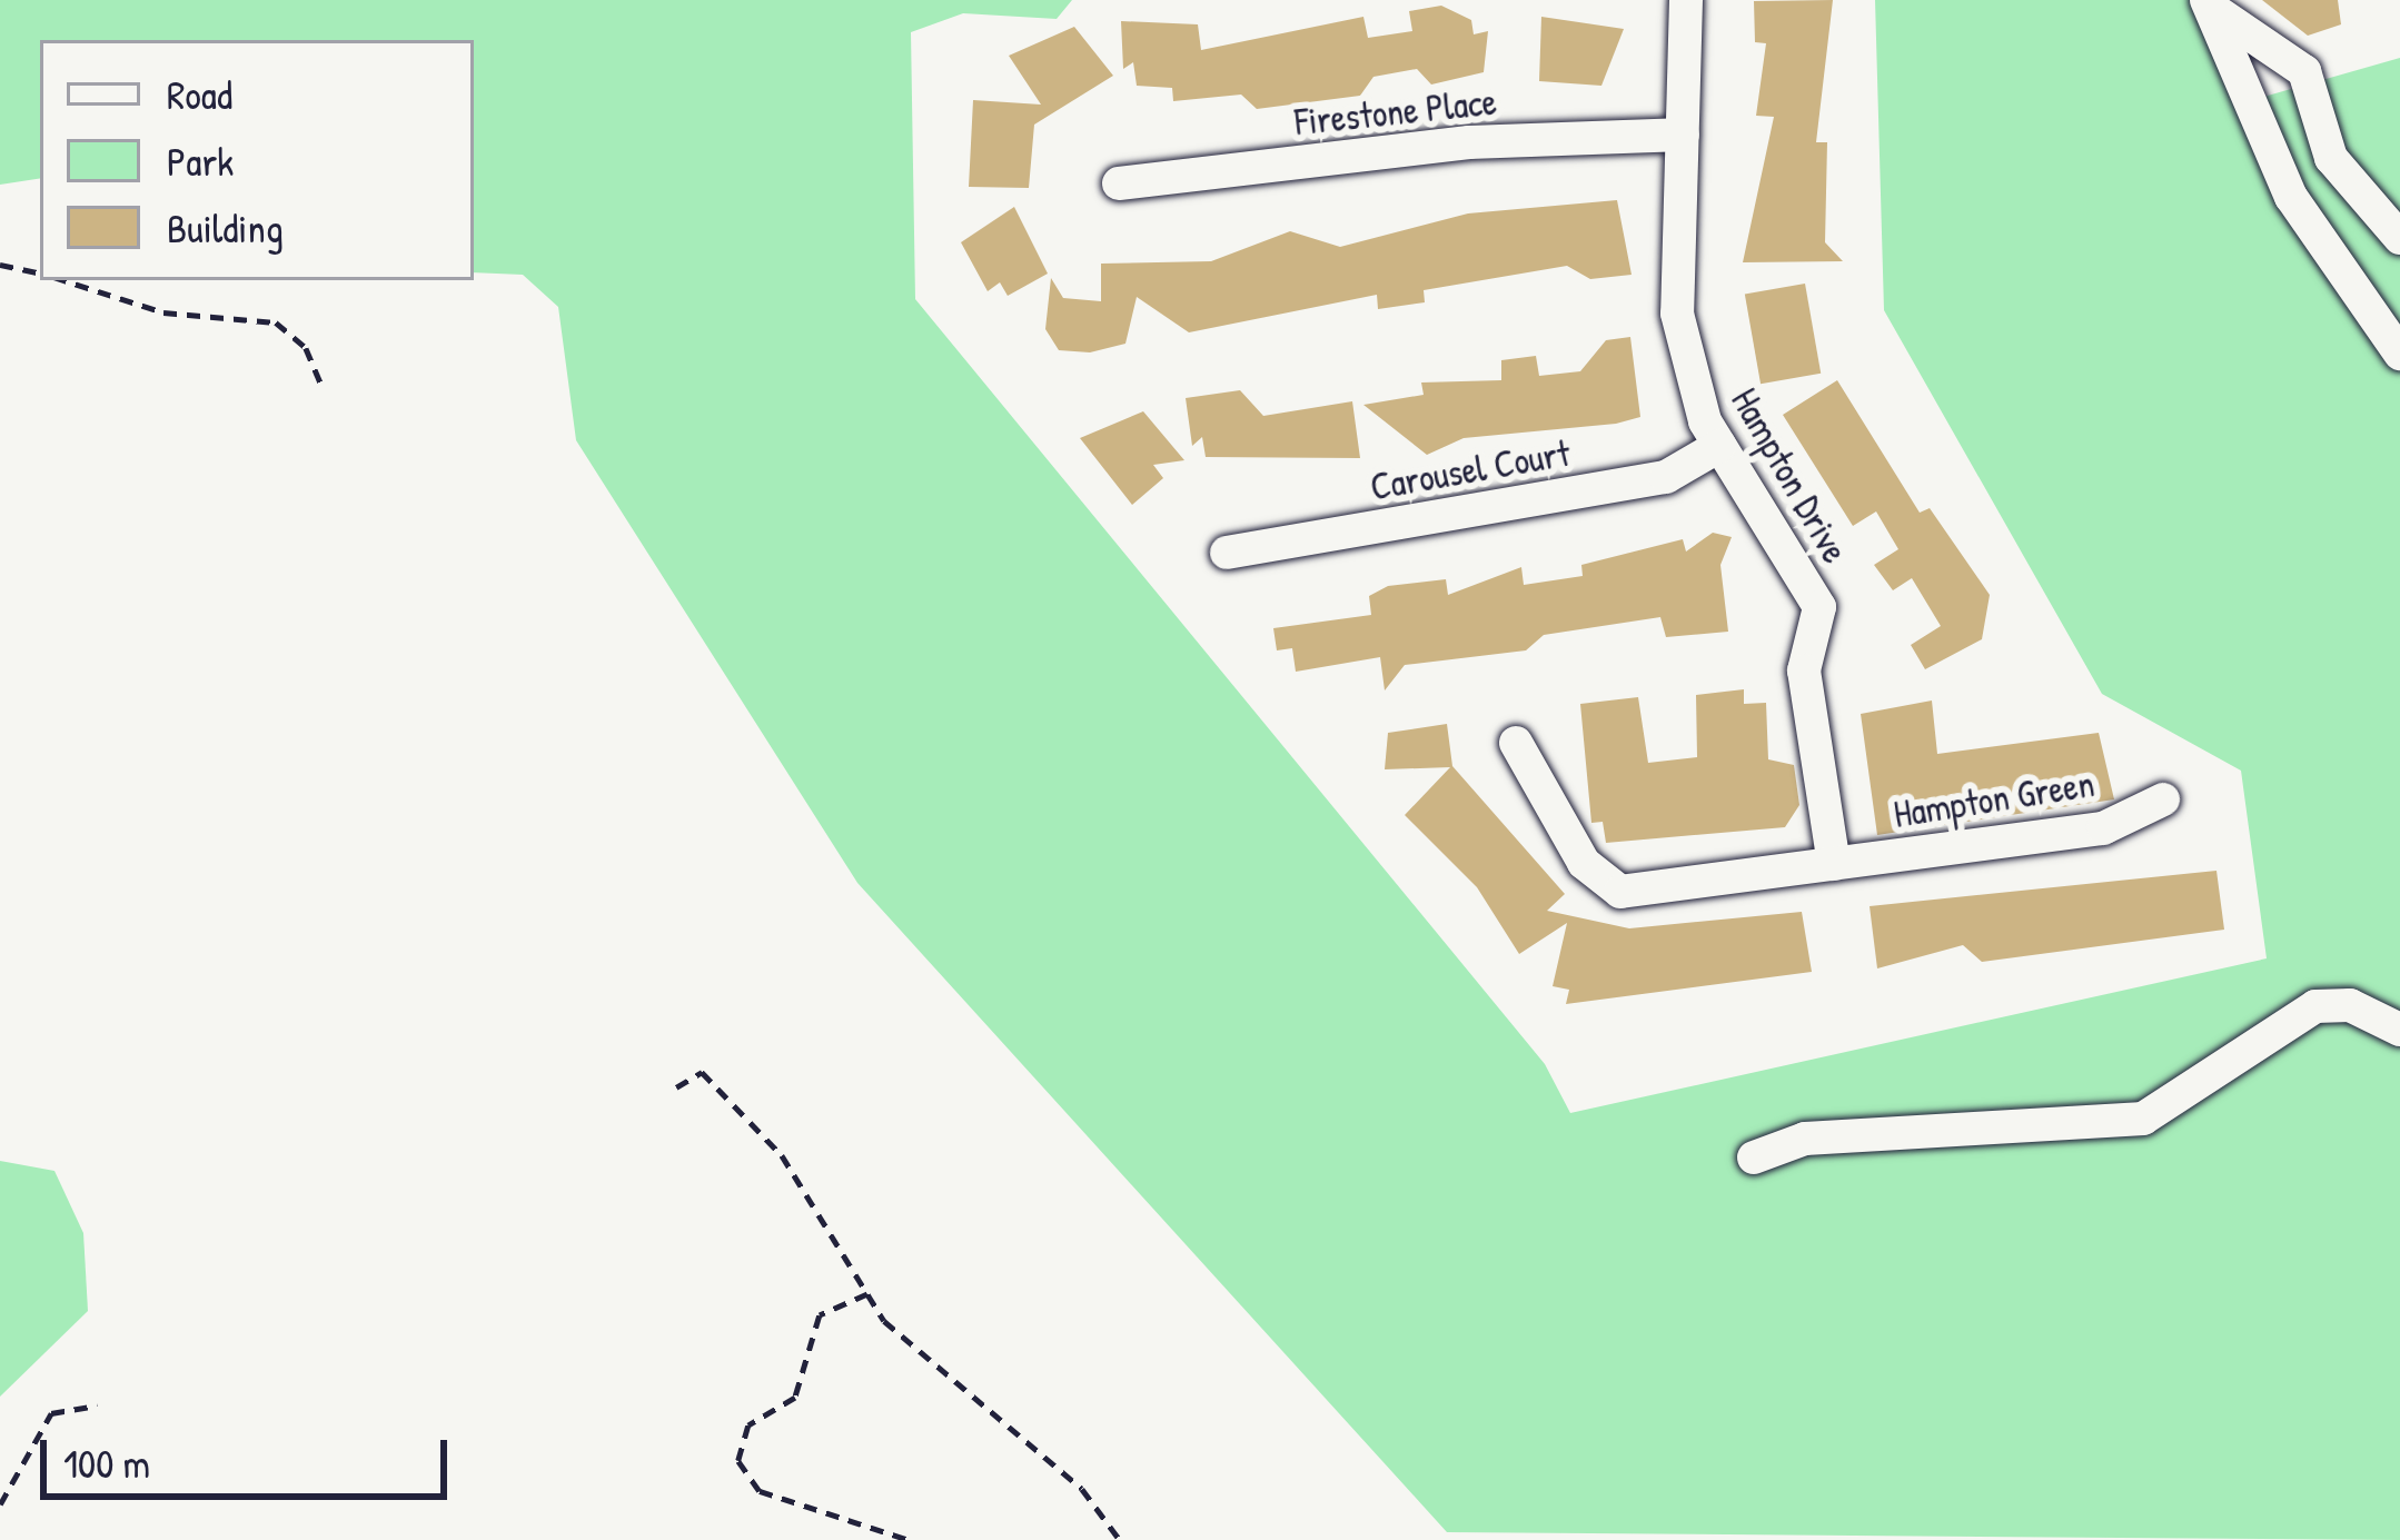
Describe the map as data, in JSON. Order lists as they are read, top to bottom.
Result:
{
  "streets": {
    "street": [
      "Firestone Place",
      "Carousel Court",
      "Hampton Drive",
      "Hampton Green"
    ]
  },
  "crossings": [
    ["Firestone Place", "Hampton Drive"],
    ["Carousel Court", "Hampton Drive"],
    ["Hampton Drive", "Hampton Green"]
  ],
  "legend": ["Road", "Park", "Building"],
  "scale_bar": "100 m"
}
